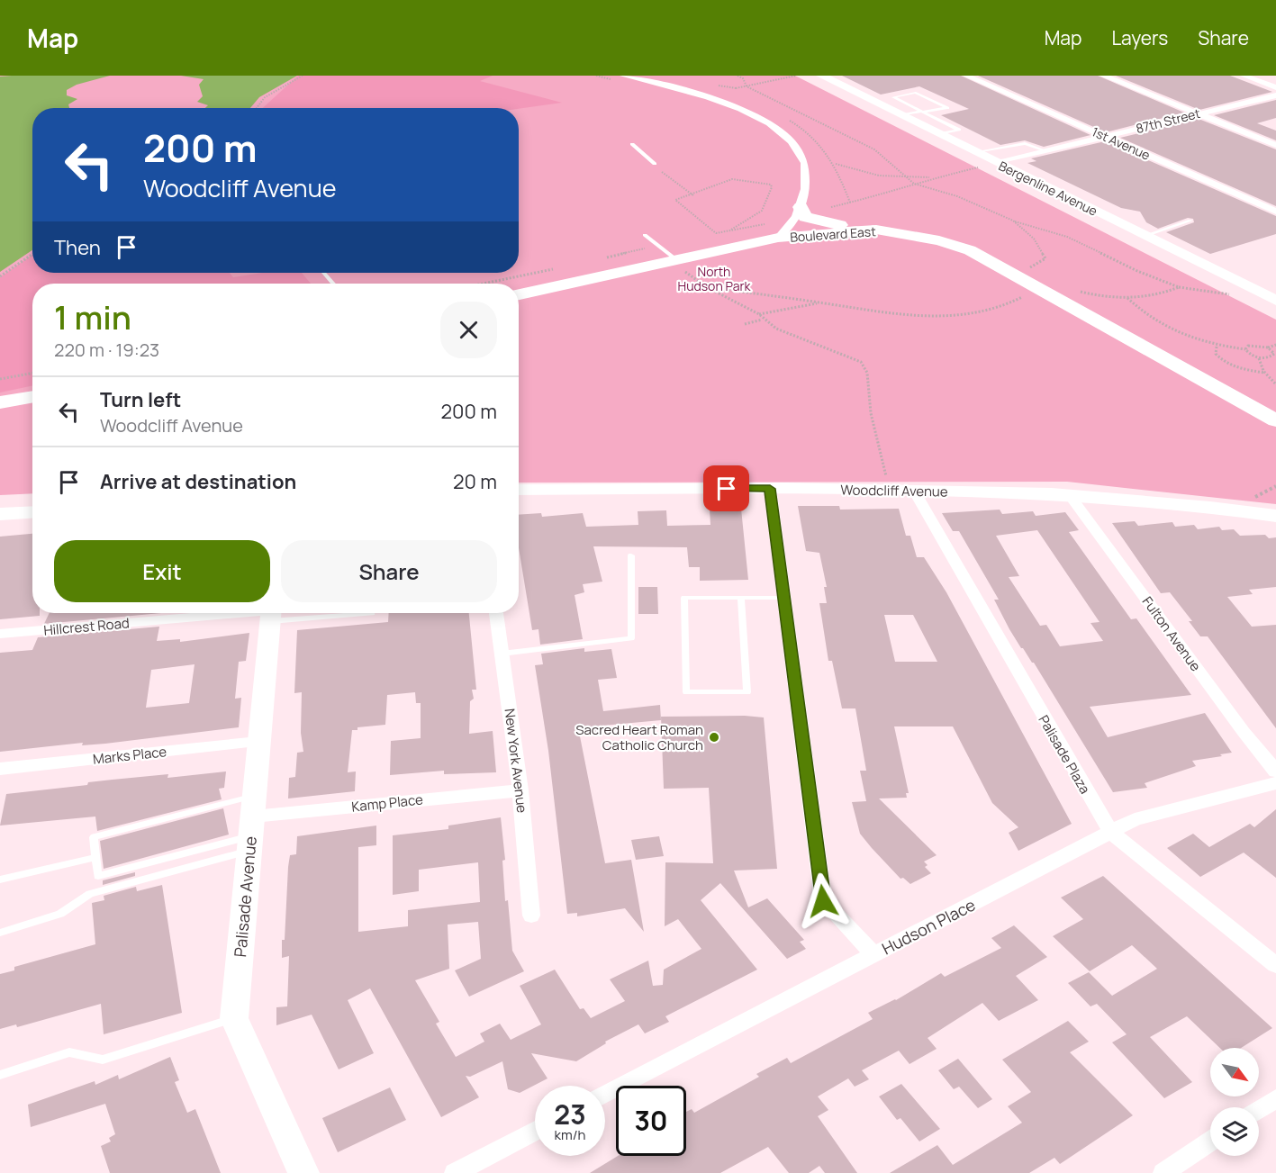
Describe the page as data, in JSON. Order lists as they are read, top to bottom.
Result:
{
  "streets": {
    "main road": [
      "Bergenline Avenue",
      "Boulevard East",
      "Woodcliff Avenue",
      "Palisade Avenue"
    ],
    "street": [
      "87th Street",
      "1st Avenue",
      "Hillcrest Road",
      "Fulton Avenue",
      "Palisade Plaza",
      "Marks Place",
      "New York Avenue",
      "Kamp Place",
      "Hudson Place"
    ]
  },
  "crossings": [
    ["87th Street", "1st Avenue"],
    ["87th Street", "Bergenline Avenue"],
    ["Woodcliff Avenue", "Fulton Avenue"],
    ["Woodcliff Avenue", "Palisade Plaza"],
    ["Hillcrest Road", "Palisade Avenue"],
    ["Palisade Plaza", "Hudson Place"],
    ["Marks Place", "Palisade Avenue"],
    ["New York Avenue", "Kamp Place"],
    ["Kamp Place", "Palisade Avenue"]
  ],
  "parks": ["North Hudson Park"],
  "places": ["Sacred Heart Roman Catholic Church"],
  "north": "bottom right",
  "page": {
    "header": "Map",
    "nav": ["Map", "Layers", "Share"],
    "turn": ["200 m", "Woodcliff Avenue"],
    "then": "Then",
    "heading": ["1 min", "220 m · 19:23"],
    "list": [
      {
        "name": "Turn left",
        "note": "Woodcliff Avenue",
        "value": "200 m"
      },
      {
        "name": "Arrive at destination",
        "value": "20 m"
      }
    ],
    "buttons": ["Exit", "Share"],
    "speed": "23 km/h",
    "limit": "30"
  }
}
